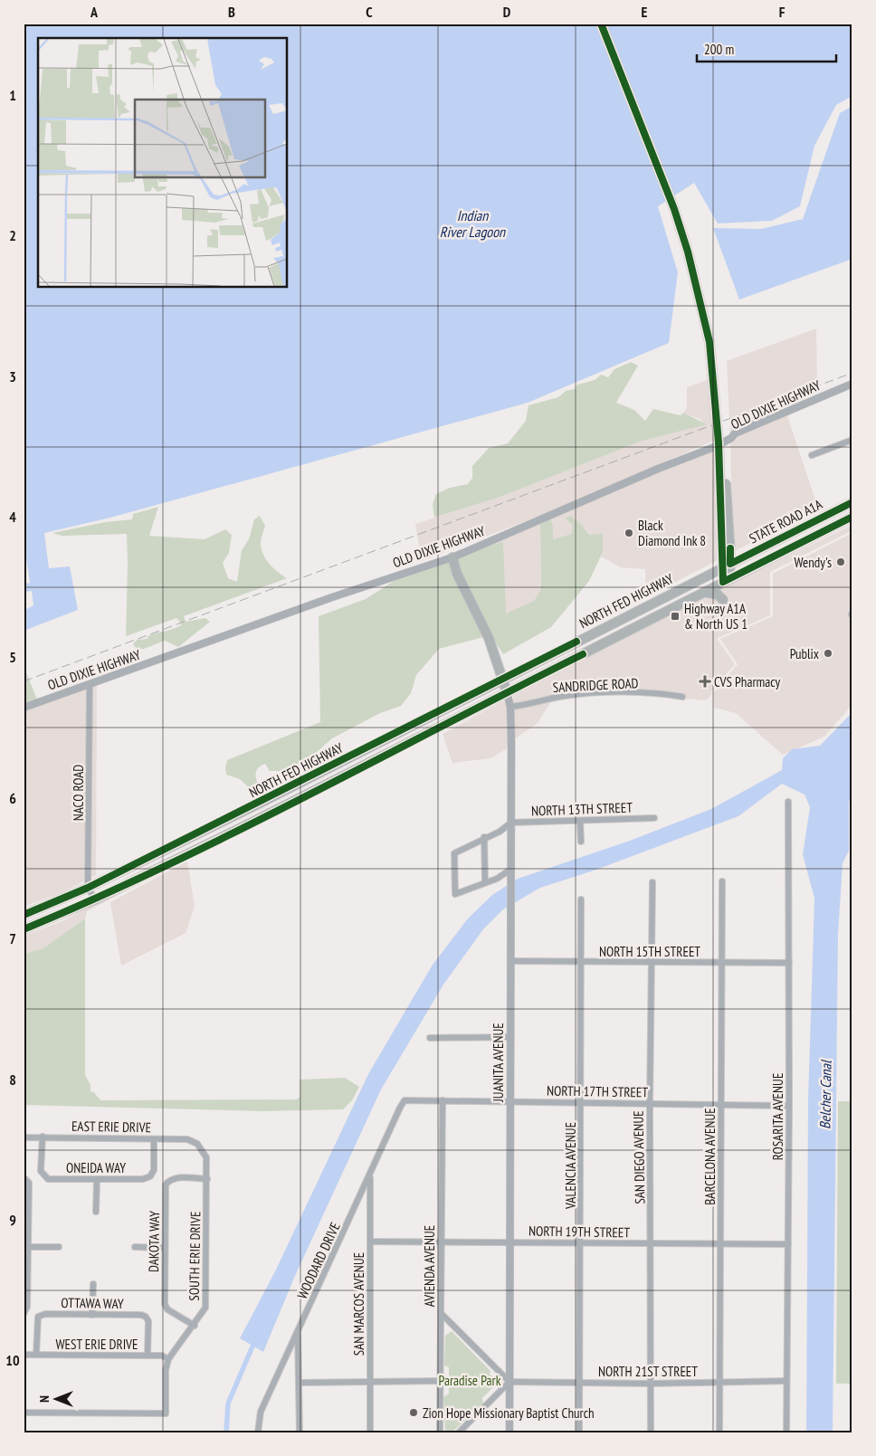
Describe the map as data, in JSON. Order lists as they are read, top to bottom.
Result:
{
  "streets": {
    "main road": ["STATE ROAD A1A", "NORTH FED HIGHWAY"],
    "street": [
      "OLD DIXIE HIGHWAY",
      "SANDRIDGE ROAD",
      "NACO ROAD",
      "NORTH 13TH STREET",
      "NORTH 15TH STREET",
      "JUANITA AVENUE",
      "NORTH 17TH STREET",
      "ROSARITA AVENUE",
      "EAST ERIE DRIVE",
      "BARCELONA AVENUE",
      "SAN DIEGO AVENUE",
      "VALENCIA AVENUE",
      "ONEIDA WAY",
      "NORTH 19TH STREET",
      "DAKOTA WAY",
      "SOUTH ERIE DRIVE",
      "WOODARD DRIVE",
      "AVIENDA AVENUE",
      "OTTAWA WAY",
      "SAN MARCOS AVENUE",
      "WEST ERIE DRIVE",
      "NORTH 21ST STREET"
    ]
  },
  "crossings": [
    ["OLD DIXIE HIGHWAY", "NACO ROAD"],
    ["STATE ROAD A1A", "NORTH FED HIGHWAY"],
    ["NORTH FED HIGHWAY", "NACO ROAD"],
    ["NORTH FED HIGHWAY", "JUANITA AVENUE"],
    ["SANDRIDGE ROAD", "JUANITA AVENUE"],
    ["NORTH 13TH STREET", "JUANITA AVENUE"],
    ["NORTH 15TH STREET", "JUANITA AVENUE"],
    ["NORTH 15TH STREET", "ROSARITA AVENUE"],
    ["NORTH 15TH STREET", "BARCELONA AVENUE"],
    ["NORTH 15TH STREET", "SAN DIEGO AVENUE"],
    ["NORTH 15TH STREET", "VALENCIA AVENUE"],
    ["JUANITA AVENUE", "NORTH 17TH STREET"],
    ["JUANITA AVENUE", "NORTH 19TH STREET"],
    ["JUANITA AVENUE", "NORTH 21ST STREET"],
    ["NORTH 17TH STREET", "ROSARITA AVENUE"],
    ["NORTH 17TH STREET", "BARCELONA AVENUE"],
    ["NORTH 17TH STREET", "SAN DIEGO AVENUE"],
    ["NORTH 17TH STREET", "VALENCIA AVENUE"],
    ["NORTH 17TH STREET", "WOODARD DRIVE"],
    ["NORTH 17TH STREET", "AVIENDA AVENUE"],
    ["ROSARITA AVENUE", "NORTH 19TH STREET"],
    ["ROSARITA AVENUE", "NORTH 21ST STREET"],
    ["EAST ERIE DRIVE", "ONEIDA WAY"],
    ["EAST ERIE DRIVE", "SOUTH ERIE DRIVE"],
    ["BARCELONA AVENUE", "NORTH 19TH STREET"],
    ["BARCELONA AVENUE", "NORTH 21ST STREET"],
    ["SAN DIEGO AVENUE", "NORTH 19TH STREET"],
    ["SAN DIEGO AVENUE", "NORTH 21ST STREET"],
    ["VALENCIA AVENUE", "NORTH 19TH STREET"],
    ["VALENCIA AVENUE", "NORTH 21ST STREET"],
    ["NORTH 19TH STREET", "AVIENDA AVENUE"],
    ["NORTH 19TH STREET", "SAN MARCOS AVENUE"],
    ["DAKOTA WAY", "SOUTH ERIE DRIVE"],
    ["SOUTH ERIE DRIVE", "WEST ERIE DRIVE"],
    ["WOODARD DRIVE", "SAN MARCOS AVENUE"],
    ["OTTAWA WAY", "WEST ERIE DRIVE"]
  ],
  "water": ["Indian River Lagoon", "Belcher Canal"],
  "parks": ["Paradise Park"],
  "places": {
    "other": [
      "Black Diamond Ink 8",
      "Wendy's",
      "Publix",
      "Zion Hope Missionary Baptist Church"
    ],
    "transit": ["Highway A1A & North US 1"],
    "health": ["CVS Pharmacy"]
  },
  "scale_bar": "200 m",
  "north": "left",
  "grid": {
    "columns": [
      "A",
      "B",
      "C",
      "D",
      "E",
      "F"
    ],
    "rows": [
      "1",
      "2",
      "3",
      "4",
      "5",
      "6",
      "7",
      "8",
      "9",
      "10"
    ]
  }
}
